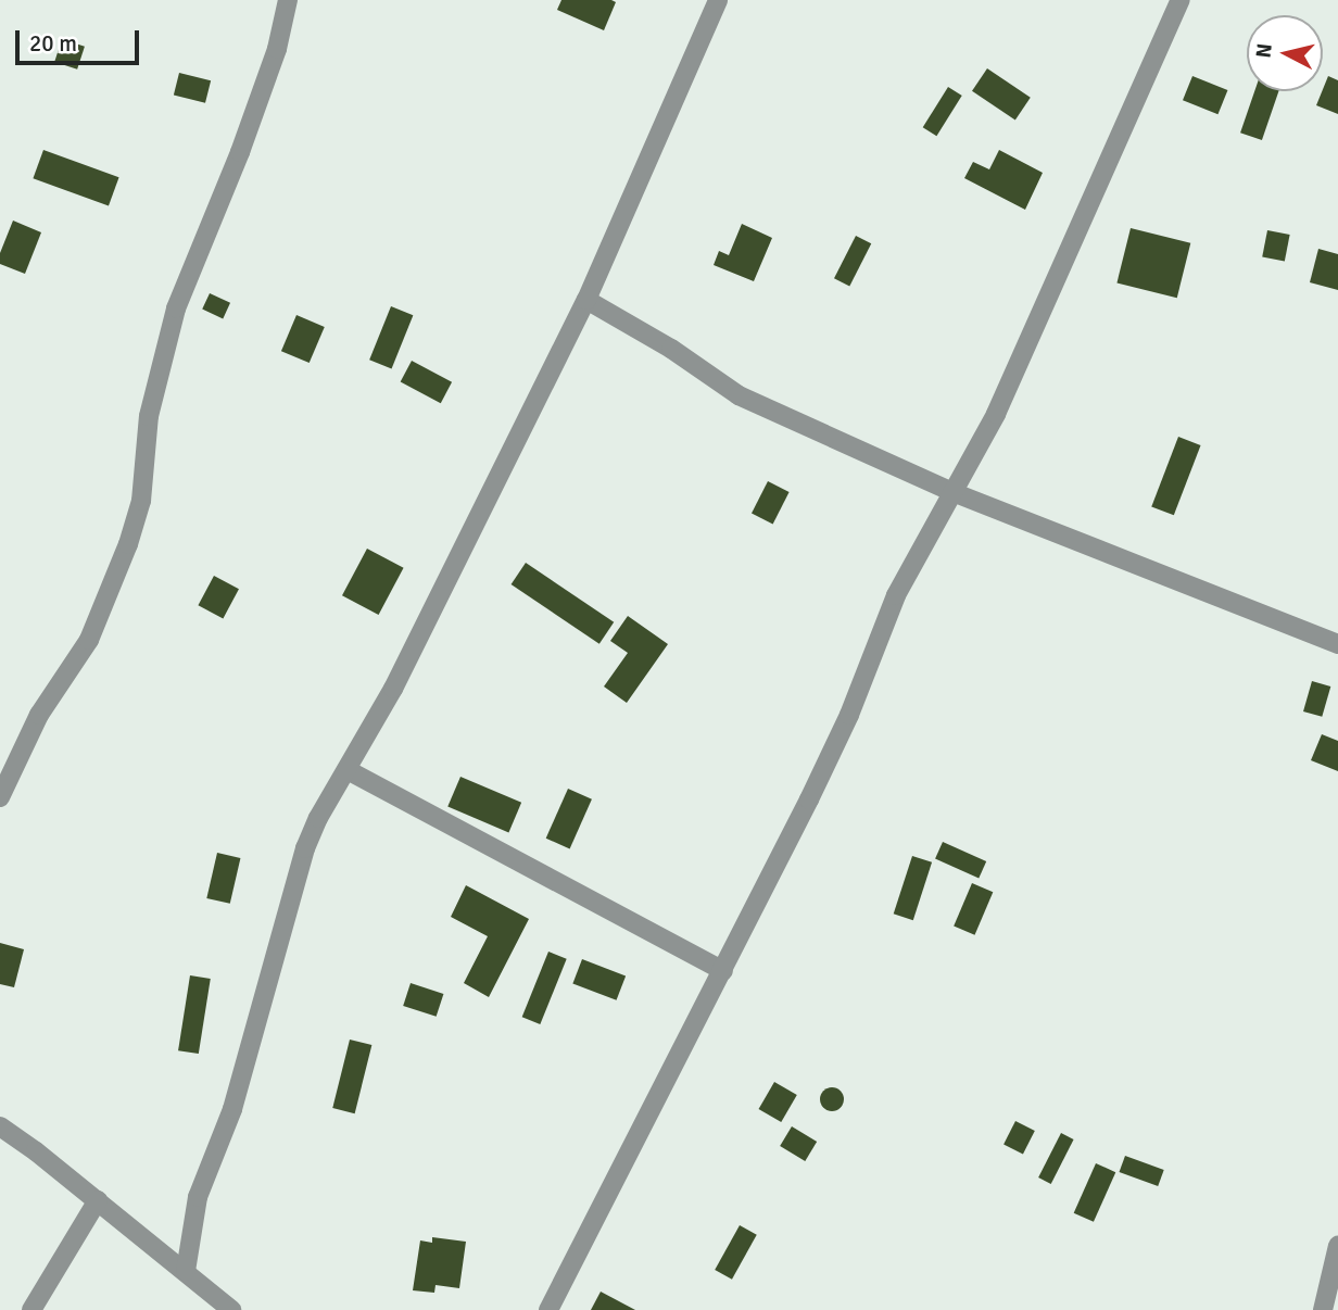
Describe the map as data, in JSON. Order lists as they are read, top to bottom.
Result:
{
  "scale_bar": "20 m",
  "north": "left"
}
